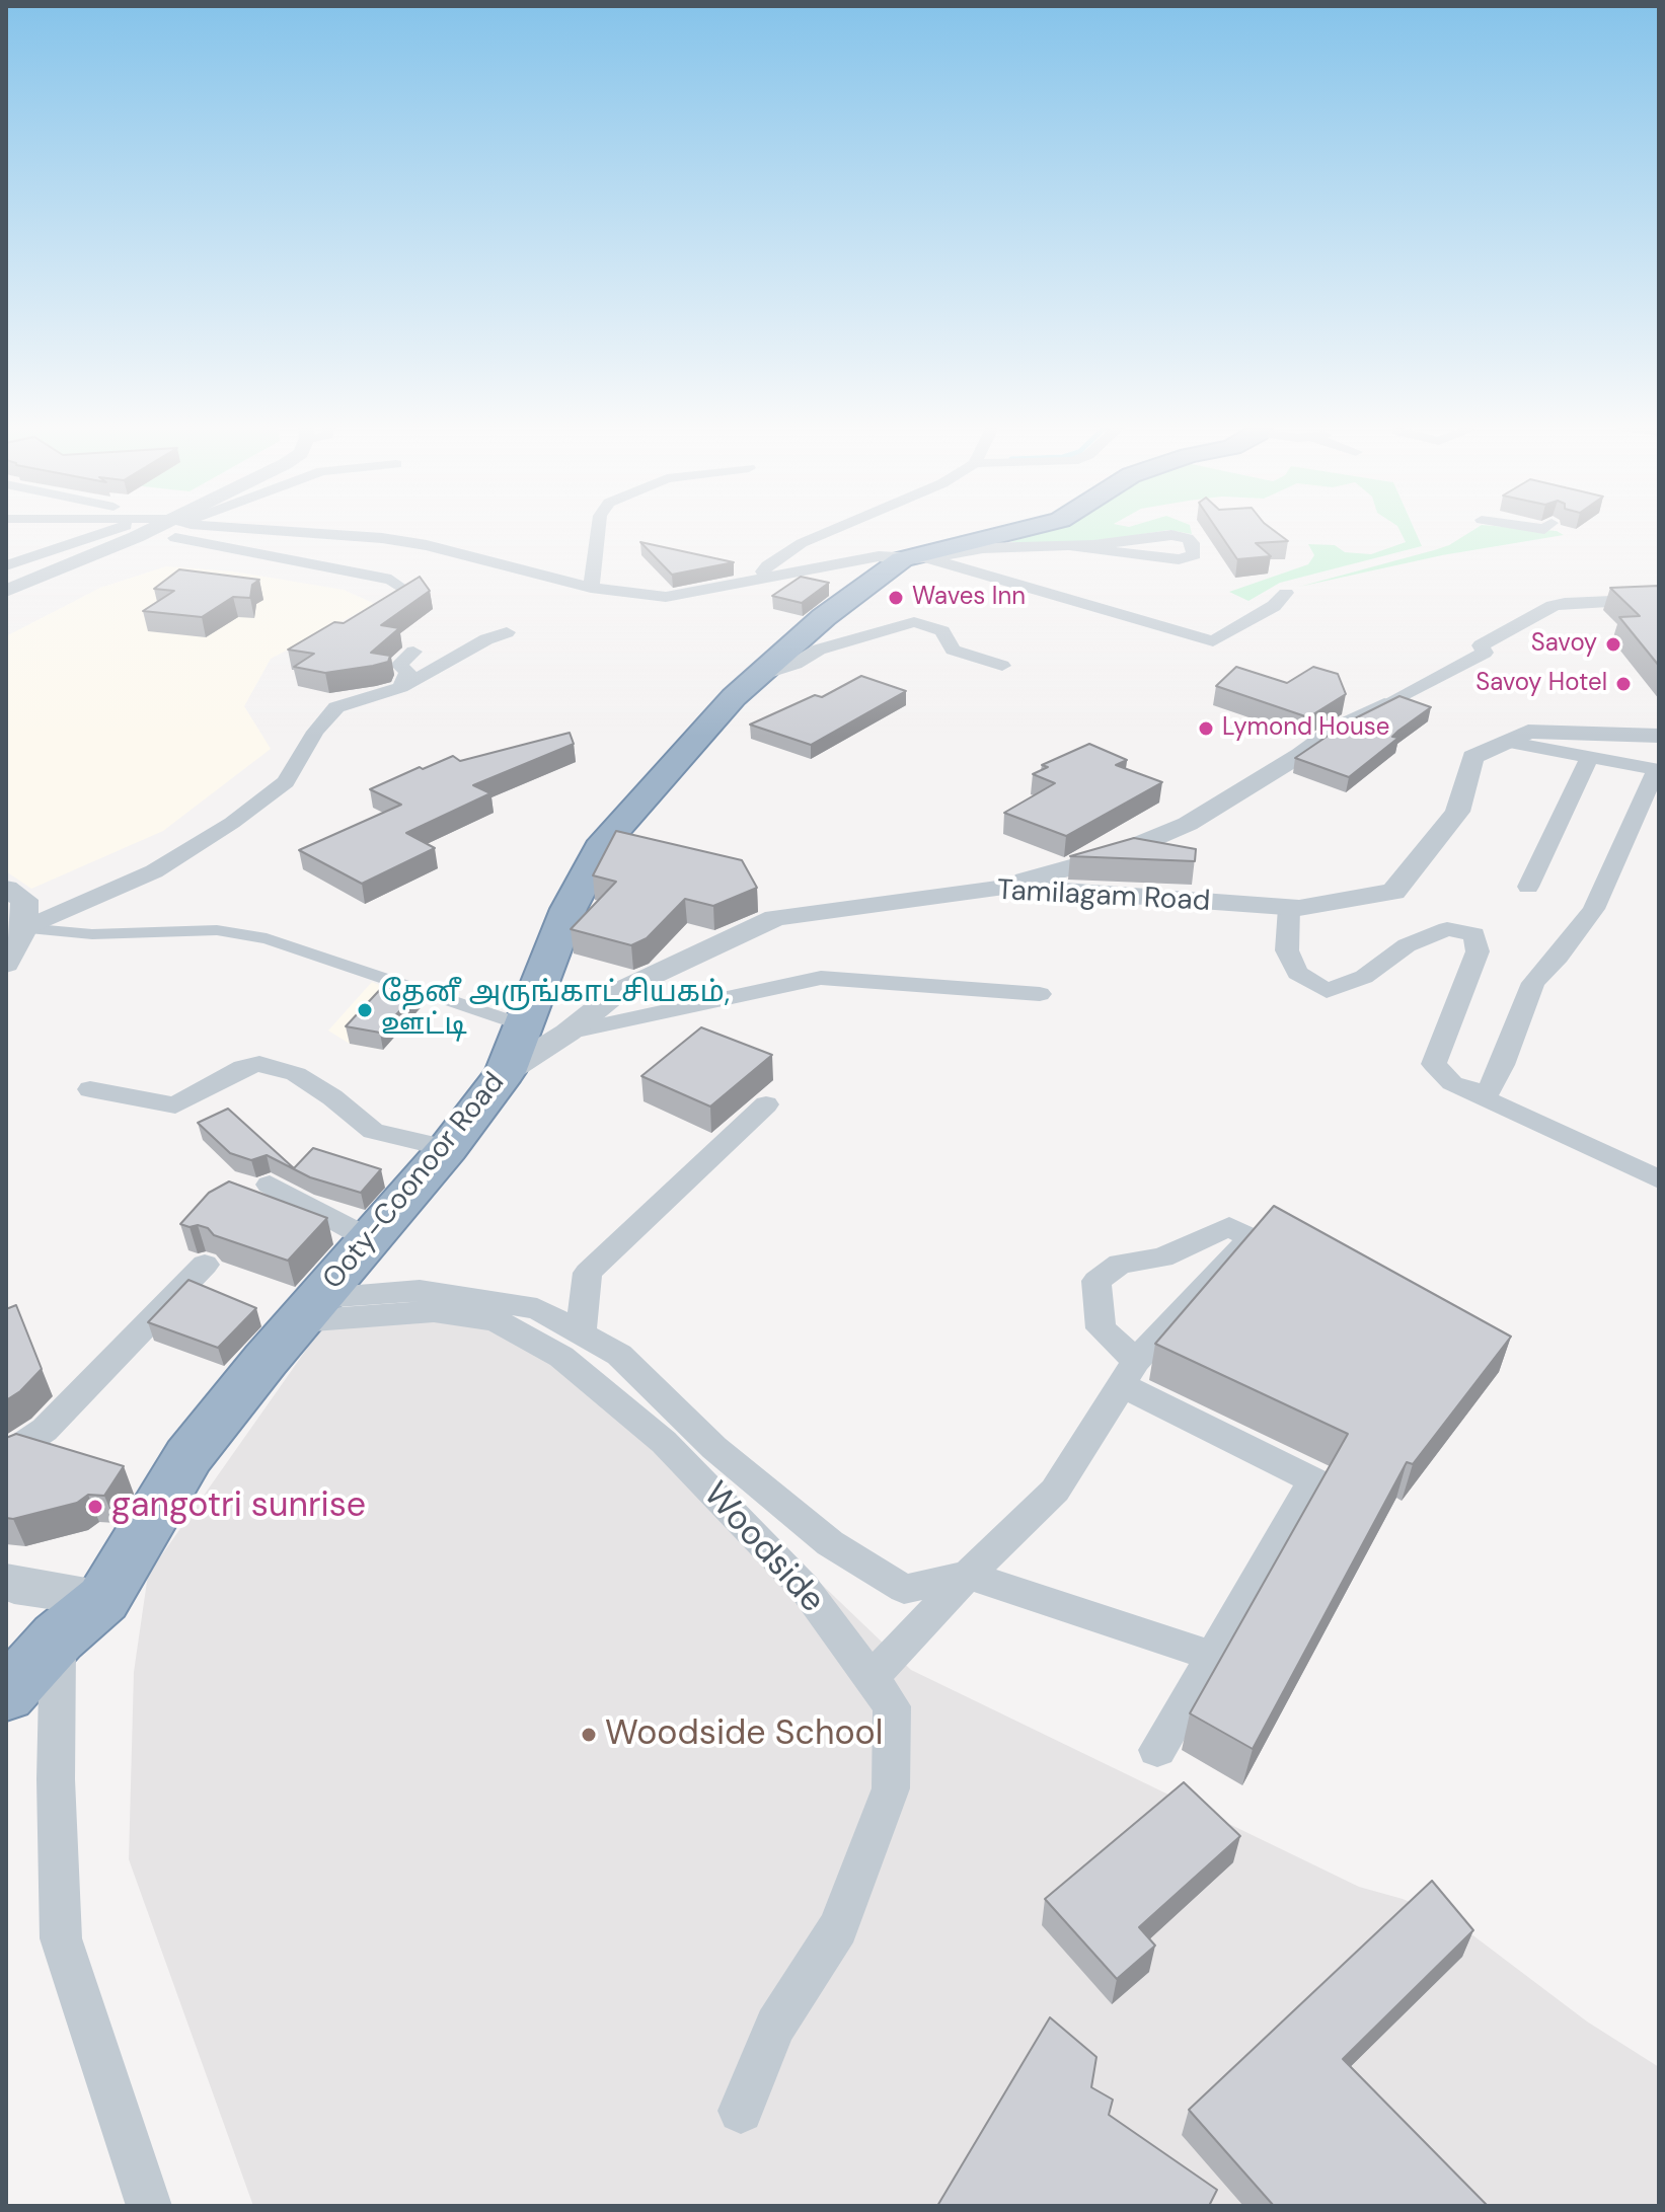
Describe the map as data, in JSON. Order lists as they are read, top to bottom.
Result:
{
  "streets": {
    "highway": ["Ooty-Coonoor Road"],
    "street": ["Tamilagam Road", "Woodside"]
  },
  "crossings": [
    ["Tamilagam Road", "Ooty-Coonoor Road"],
    ["Ooty-Coonoor Road", "Woodside"]
  ],
  "places": [
    "Waves Inn",
    "Savoy",
    "Savoy Hotel",
    "Lymond House",
    "தேனீ அருங்காட்சியகம், ஊட்டி",
    "gangotri sunrise",
    "Woodside School"
  ]
}
